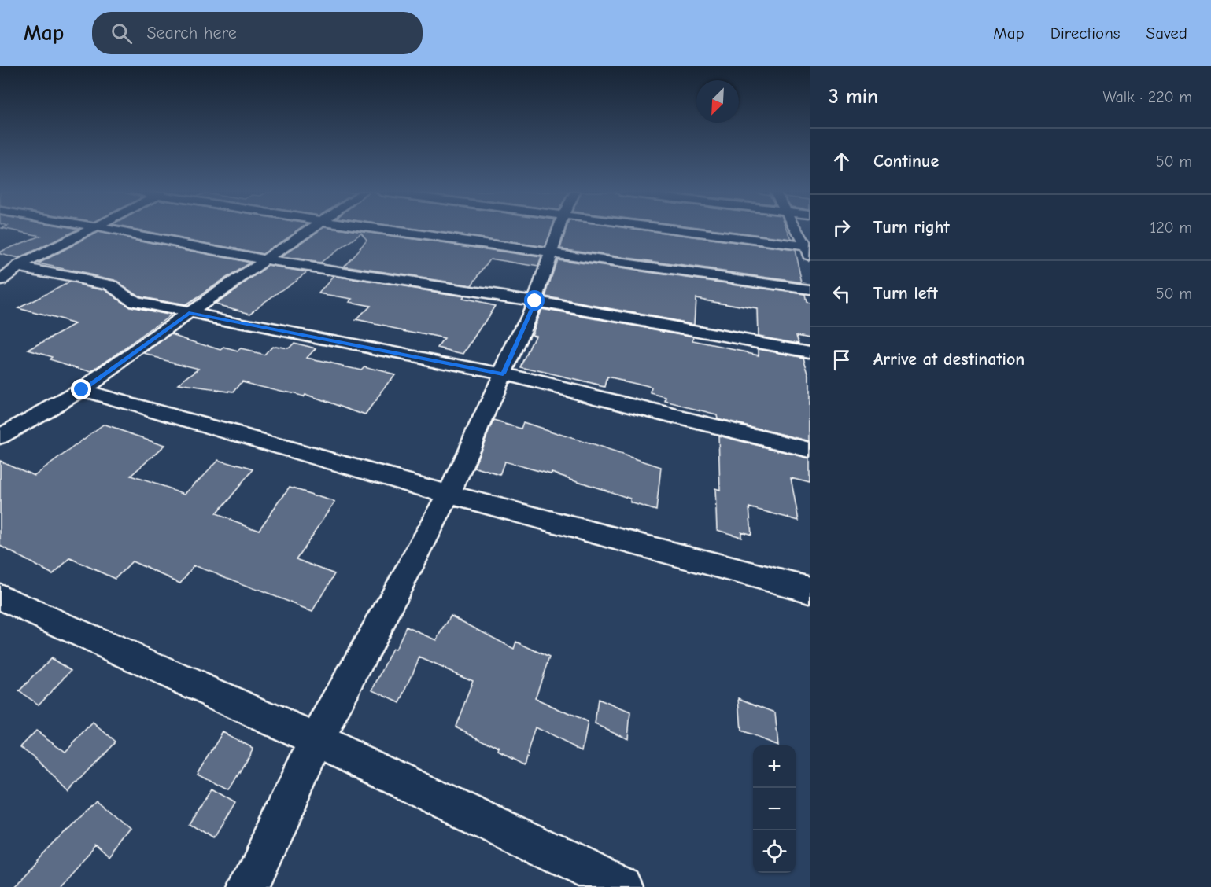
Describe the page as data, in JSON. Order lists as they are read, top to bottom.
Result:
{
  "north": "bottom left",
  "page": {
    "header": "Map",
    "search": "Search here",
    "nav": ["Map", "Directions", "Saved"],
    "heading": ["3 min", "Walk · 220 m"],
    "list": [
      ["Continue", "50 m"],
      ["Turn right", "120 m"],
      ["Turn left", "50 m"],
      "Arrive at destination"
    ],
    "map_buttons": ["+", "−"]
  }
}
